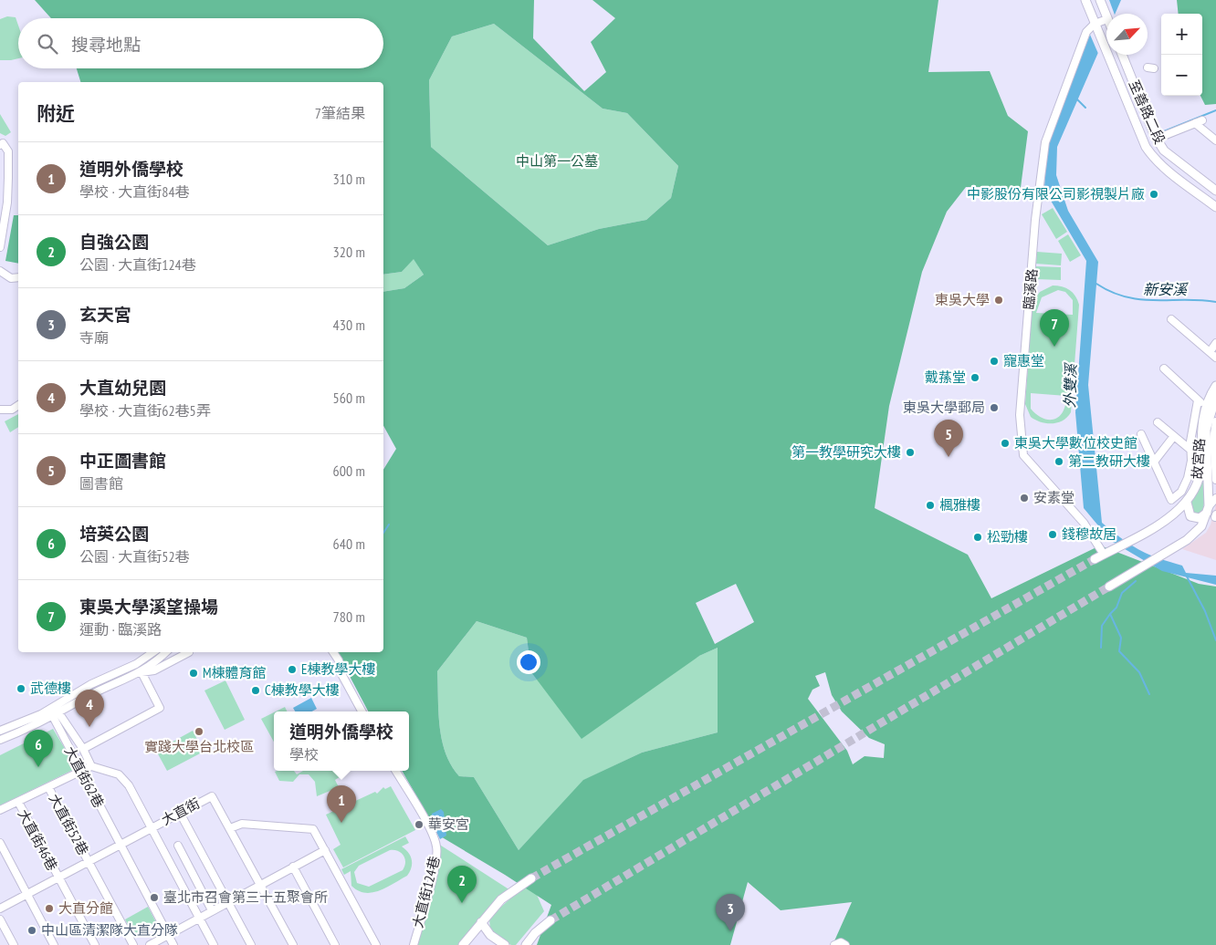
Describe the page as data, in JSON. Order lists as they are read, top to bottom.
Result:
{
  "streets": {
    "main road": ["至善路二段", "故宮路"],
    "street": [
      "臨溪路",
      "大直街62巷",
      "大直街",
      "大直街52巷",
      "大直街46巷",
      "大直街124巷"
    ]
  },
  "crossings": [
    ["至善路二段", "臨溪路"],
    ["大直街62巷", "大直街"],
    ["大直街", "大直街52巷"],
    ["大直街", "大直街46巷"]
  ],
  "water": ["新安溪", "外雙溪"],
  "parks": ["中山第一公墓"],
  "places": [
    "中影股份有限公司影視製片廠",
    "東吳大學",
    "寵惠堂",
    "戴蓀堂",
    "東吳大學郵局",
    "東吳大學數位校史館",
    "第一教學研究大樓",
    "第二教研大樓",
    "安素堂",
    "楓雅樓",
    "錢穆故居",
    "松勁樓",
    "E棟教學大樓",
    "M棟體育館",
    "武德樓",
    "C棟教學大樓",
    "實踐大學台北校區",
    "華安宮",
    "臺北市召會第三十五聚會所",
    "大直分館",
    "中山區清潔隊大直分隊"
  ],
  "north": "top right",
  "page": {
    "map_buttons": ["+", "−"],
    "search": "搜尋地點",
    "heading": ["附近", "7筆結果"],
    "list": [
      {
        "mark": "1",
        "name": "道明外僑學校",
        "note": "學校 · 大直街84巷",
        "value": "310 m"
      },
      {
        "mark": "2",
        "name": "自強公園",
        "note": "公園 · 大直街124巷",
        "value": "320 m"
      },
      {
        "mark": "3",
        "name": "玄天宮",
        "note": "寺廟",
        "value": "430 m"
      },
      {
        "mark": "4",
        "name": "大直幼兒園",
        "note": "學校 · 大直街62巷5弄",
        "value": "560 m"
      },
      {
        "mark": "5",
        "name": "中正圖書館",
        "note": "圖書館",
        "value": "600 m"
      },
      {
        "mark": "6",
        "name": "培英公園",
        "note": "公園 · 大直街52巷",
        "value": "640 m"
      },
      {
        "mark": "7",
        "name": "東吳大學溪望操場",
        "note": "運動 · 臨溪路",
        "value": "780 m"
      }
    ],
    "pins": [
      "7",
      "5",
      "4",
      "6",
      "1",
      "2",
      "3"
    ],
    "popup": ["道明外僑學校", "學校"]
  }
}
